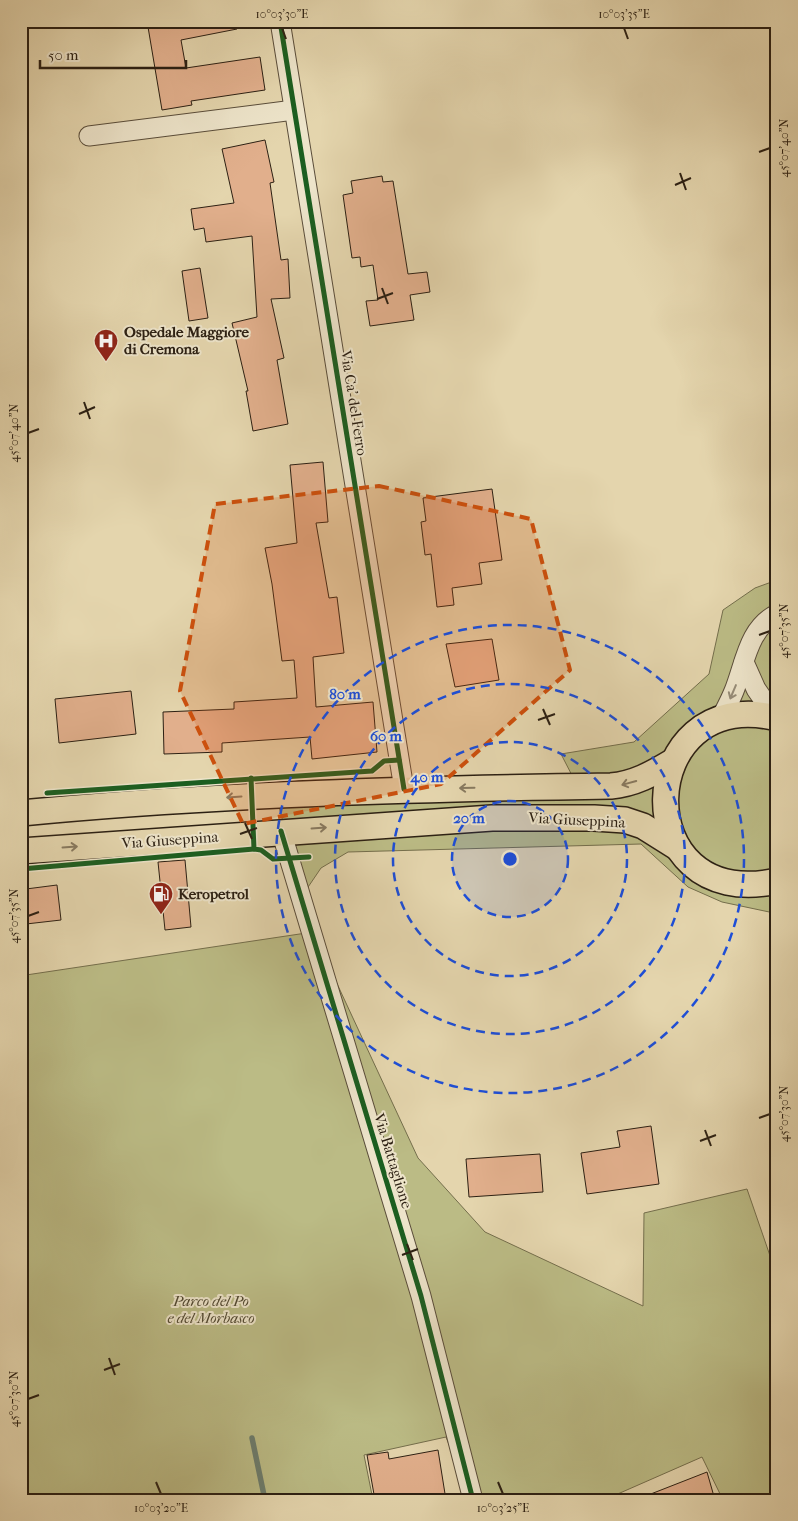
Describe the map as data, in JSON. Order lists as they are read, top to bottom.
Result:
{
  "streets": {
    "main road": ["Via Giuseppina"],
    "street": ["Via Ca' del Ferro", "Via Battaglione"]
  },
  "crossings": [
    ["Via Ca' del Ferro", "Via Giuseppina"],
    ["Via Giuseppina", "Via Battaglione"]
  ],
  "parks": ["Parco del Po e del Morbasco"],
  "places": {
    "hospital": ["Ospedale Maggiore di Cremona"],
    "fuel station": ["Keropetrol"]
  },
  "scale_bar": "50 m",
  "coordinates": [
    "10°03'30\"E",
    "10°03'35\"E",
    "45°07'40\"N",
    "45°07'35\"N",
    "45°07'30\"N",
    "10°03'20\"E",
    "10°03'25\"E"
  ],
  "rings": [
    "80 m",
    "60 m",
    "40 m",
    "20 m"
  ]
}
